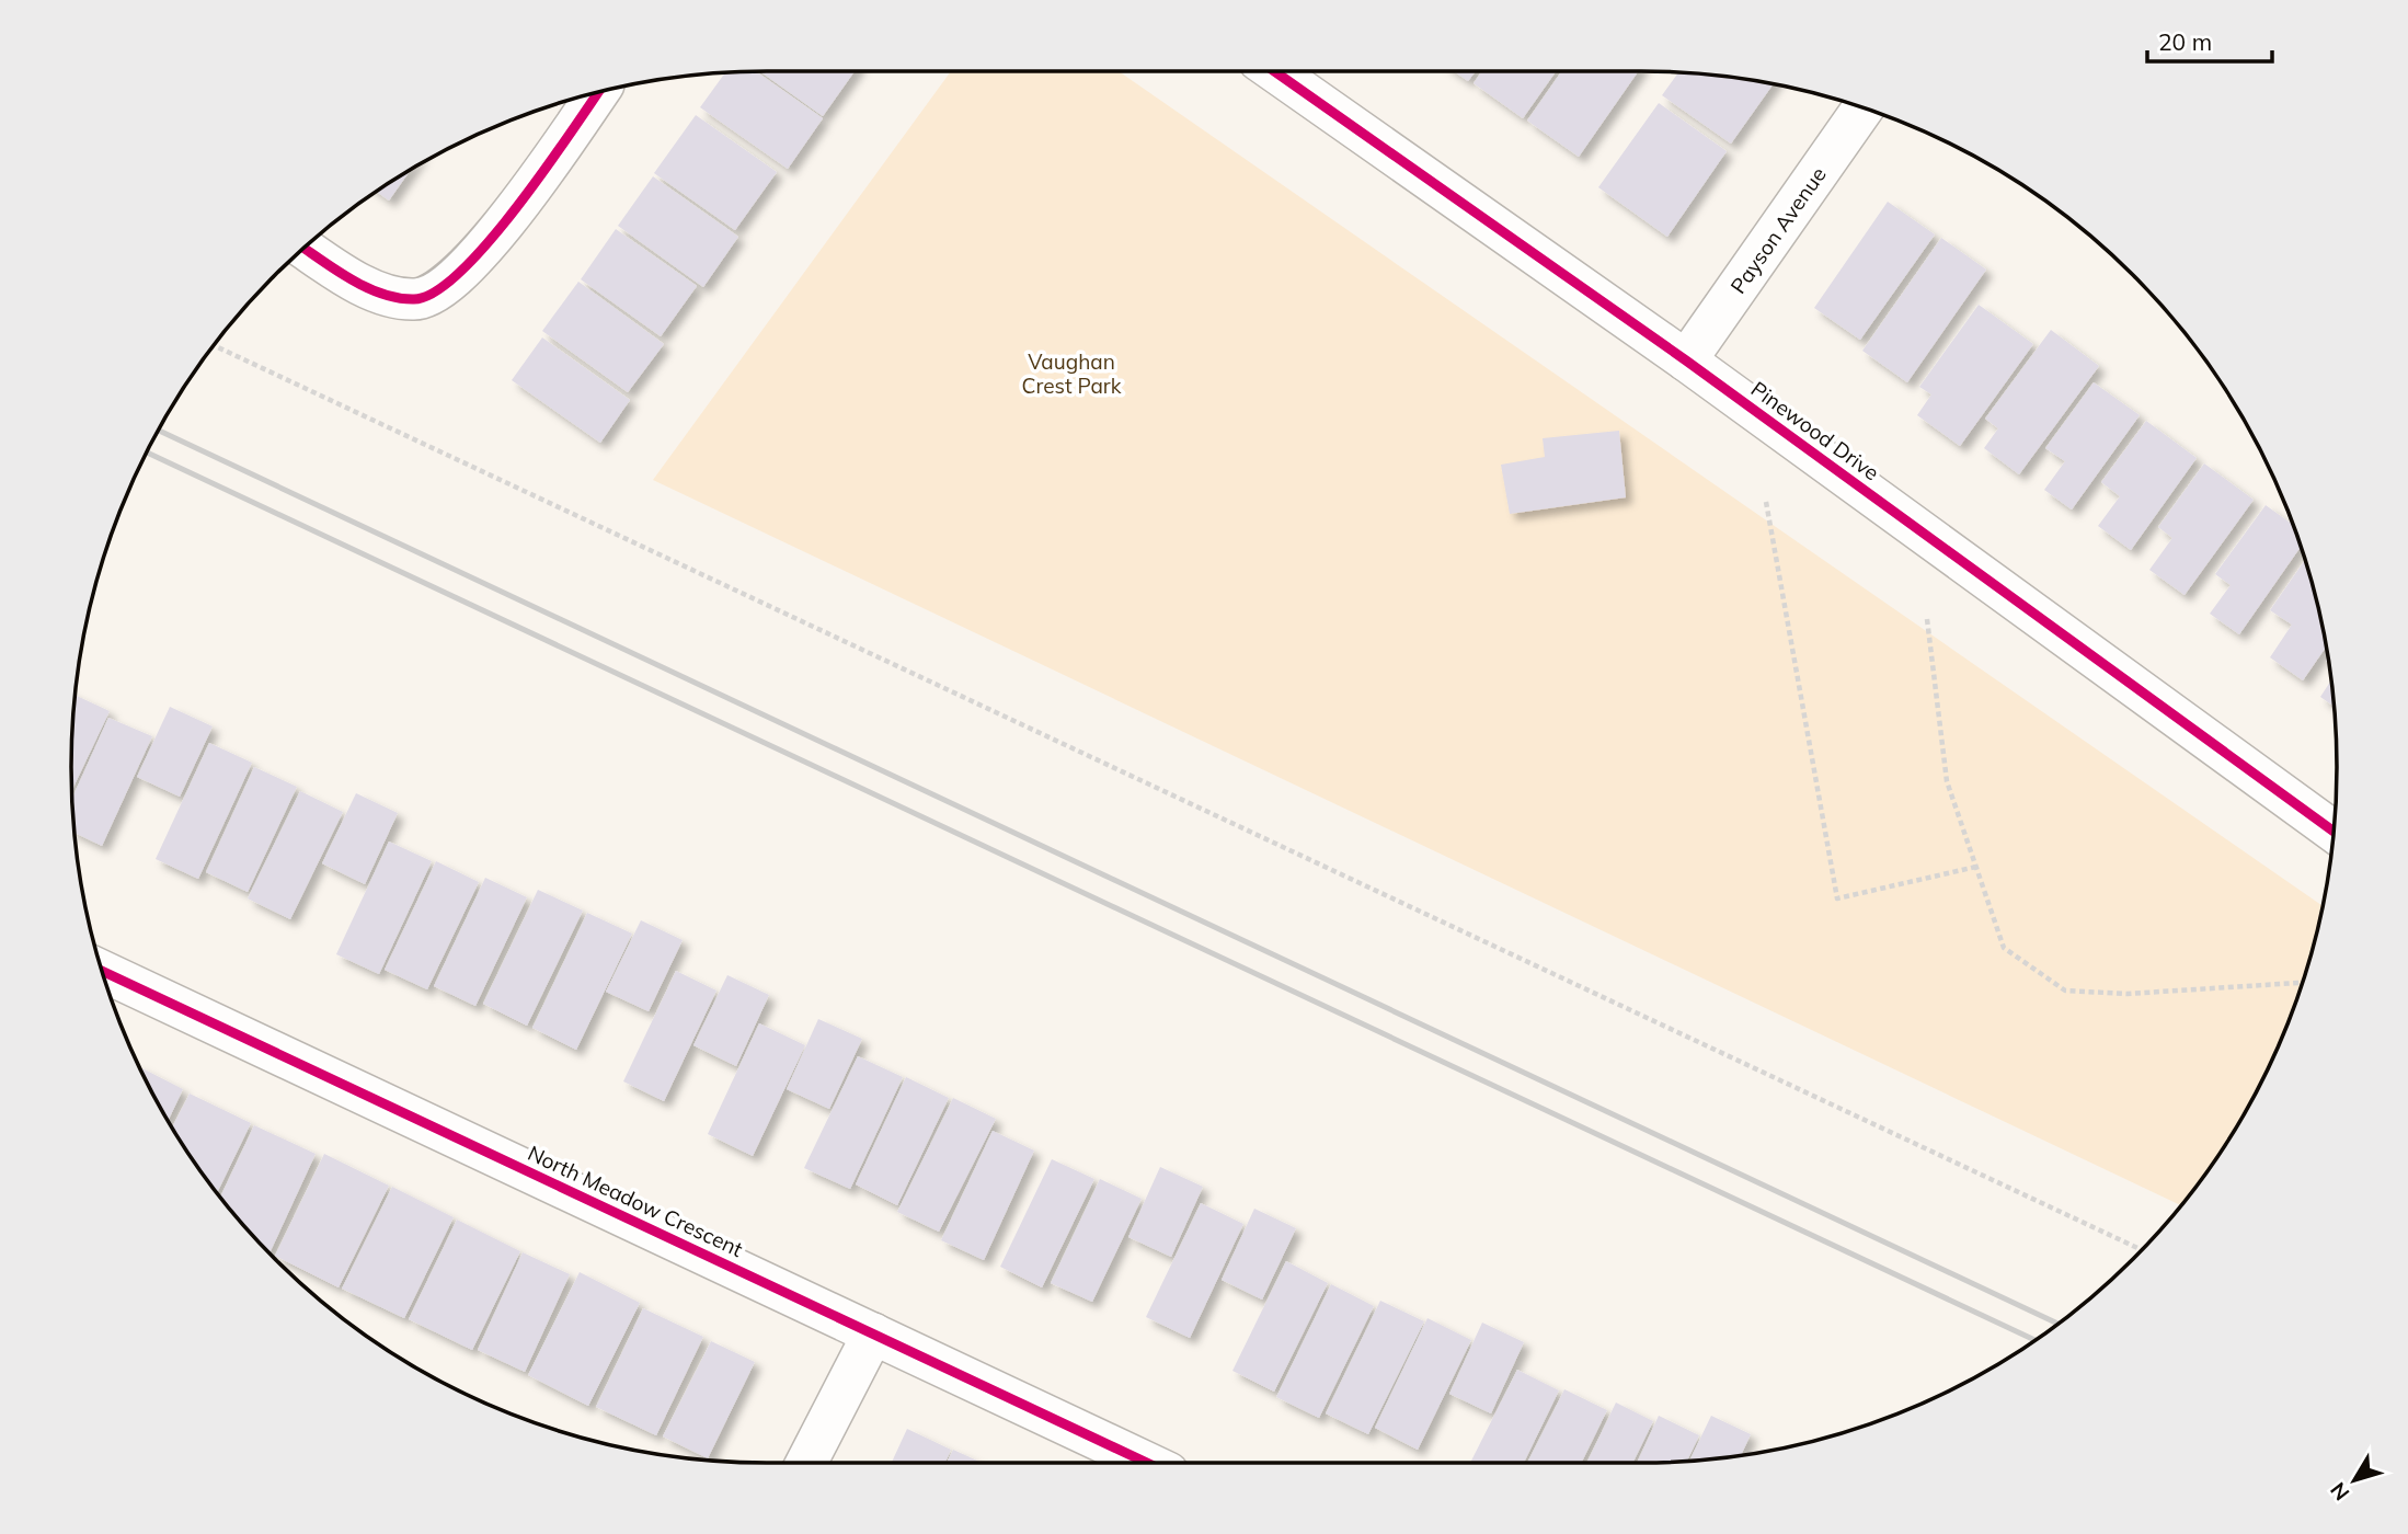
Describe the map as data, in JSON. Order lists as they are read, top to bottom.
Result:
{
  "streets": {
    "street": ["Payson Avenue", "Pinewood Drive", "North Meadow Crescent"]
  },
  "crossings": [
    ["Payson Avenue", "Pinewood Drive"]
  ],
  "parks": ["Vaughan Crest Park"],
  "scale_bar": "20 m",
  "north": "bottom left"
}
